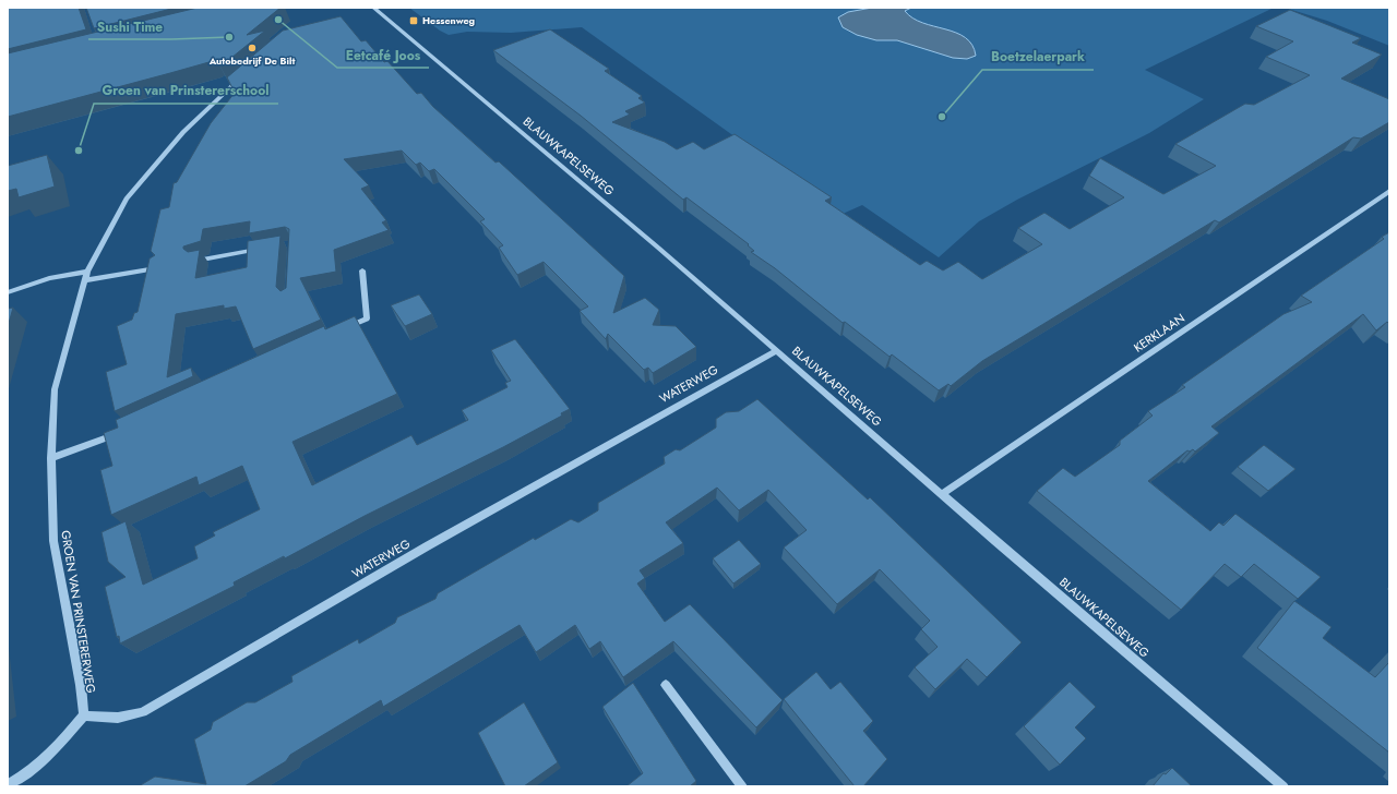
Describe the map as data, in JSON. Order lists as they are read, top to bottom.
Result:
{
  "streets": {
    "street": [
      "BLAUWKAPELSEWEG",
      "KERKLAAN",
      "WATERWEG",
      "GROEN VAN PRINSTERERWEG"
    ]
  },
  "crossings": [
    ["BLAUWKAPELSEWEG", "KERKLAAN"],
    ["BLAUWKAPELSEWEG", "WATERWEG"],
    ["WATERWEG", "GROEN VAN PRINSTERERWEG"]
  ],
  "places": {
    "other": [
      "Eetcafé Joos",
      "Sushi Time",
      "Autobedrijf De Bilt",
      "Boetzelaerpark",
      "Groen van Prinstererschool"
    ],
    "transit": ["Hessenweg"]
  }
}
